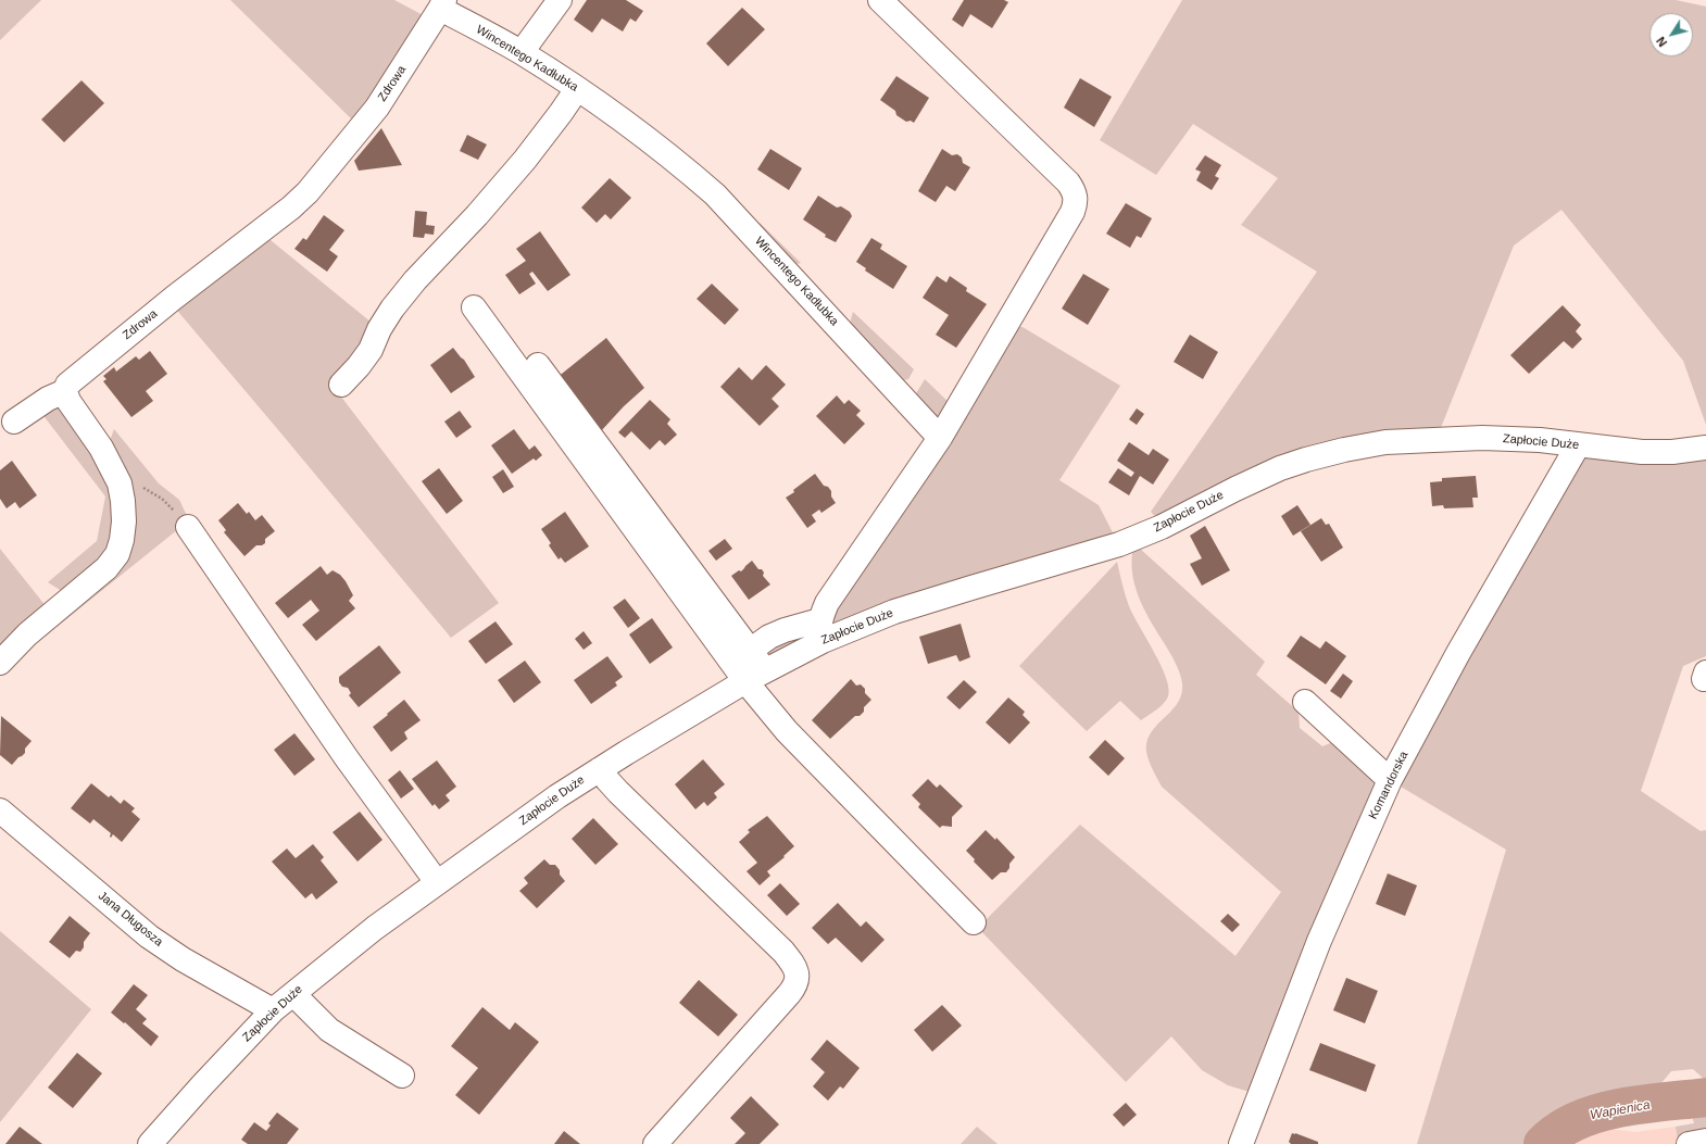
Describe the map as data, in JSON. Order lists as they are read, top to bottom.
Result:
{
  "streets": {
    "street": [
      "Wincentego Kadłubka",
      "Zdrowa",
      "Zapłocie Duże",
      "Komandorska",
      "Jana Długosza"
    ]
  },
  "crossings": [
    ["Wincentego Kadłubka", "Zdrowa"],
    ["Zapłocie Duże", "Komandorska"],
    ["Zapłocie Duże", "Jana Długosza"]
  ],
  "water": ["Wapienica"],
  "north": "bottom left"
}
